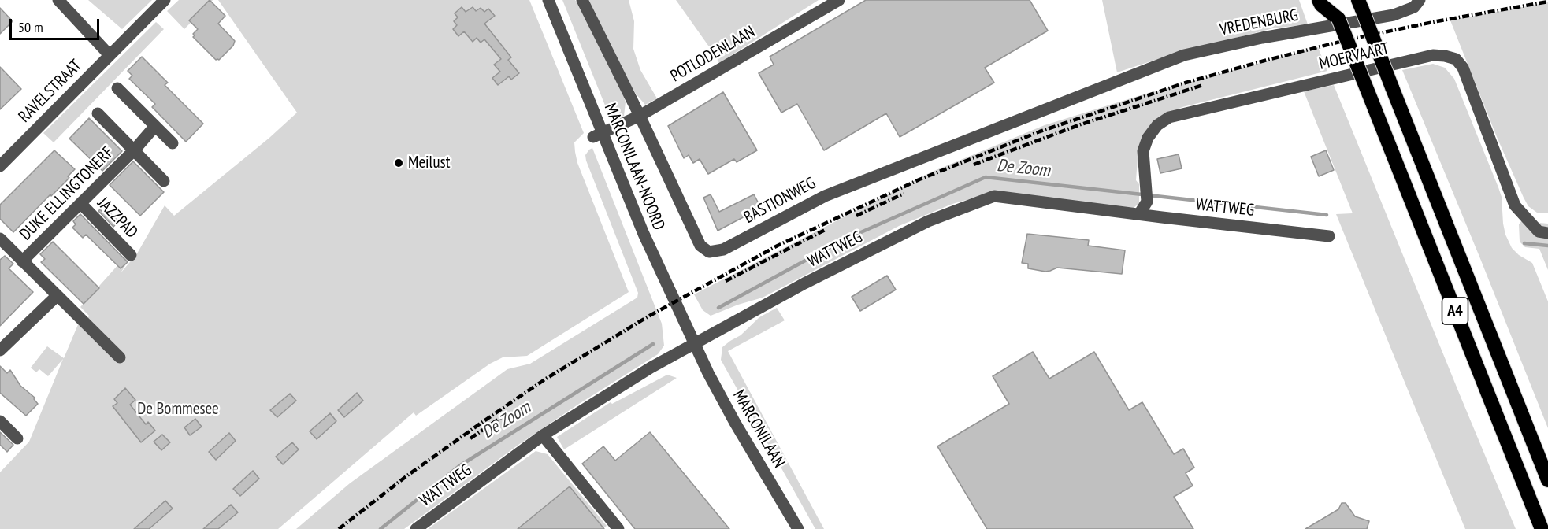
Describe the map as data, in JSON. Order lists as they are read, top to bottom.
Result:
{
  "streets": {
    "highway": ["A4"],
    "street": [
      "VREDENBURG",
      "POTLODENLAAN",
      "MOERVAART",
      "RAVELSTRAAT",
      "MARCONILAAN-NOORD",
      "DUKE ELLINGTONERF",
      "BASTIONWEG",
      "WATTWEG",
      "JAZZPAD",
      "MARCONILAAN"
    ]
  },
  "crossings": [
    ["VREDENBURG", "BASTIONWEG"],
    ["POTLODENLAAN", "MARCONILAAN-NOORD"],
    ["POTLODENLAAN", "BASTIONWEG"],
    ["MOERVAART", "WATTWEG"],
    ["MARCONILAAN-NOORD", "WATTWEG"],
    ["MARCONILAAN-NOORD", "MARCONILAAN"],
    ["DUKE ELLINGTONERF", "JAZZPAD"],
    ["WATTWEG", "MARCONILAAN"]
  ],
  "water": ["De Zoom"],
  "parks": ["De Bommesee"],
  "places": ["Meilust"],
  "scale_bar": "50 m"
}
